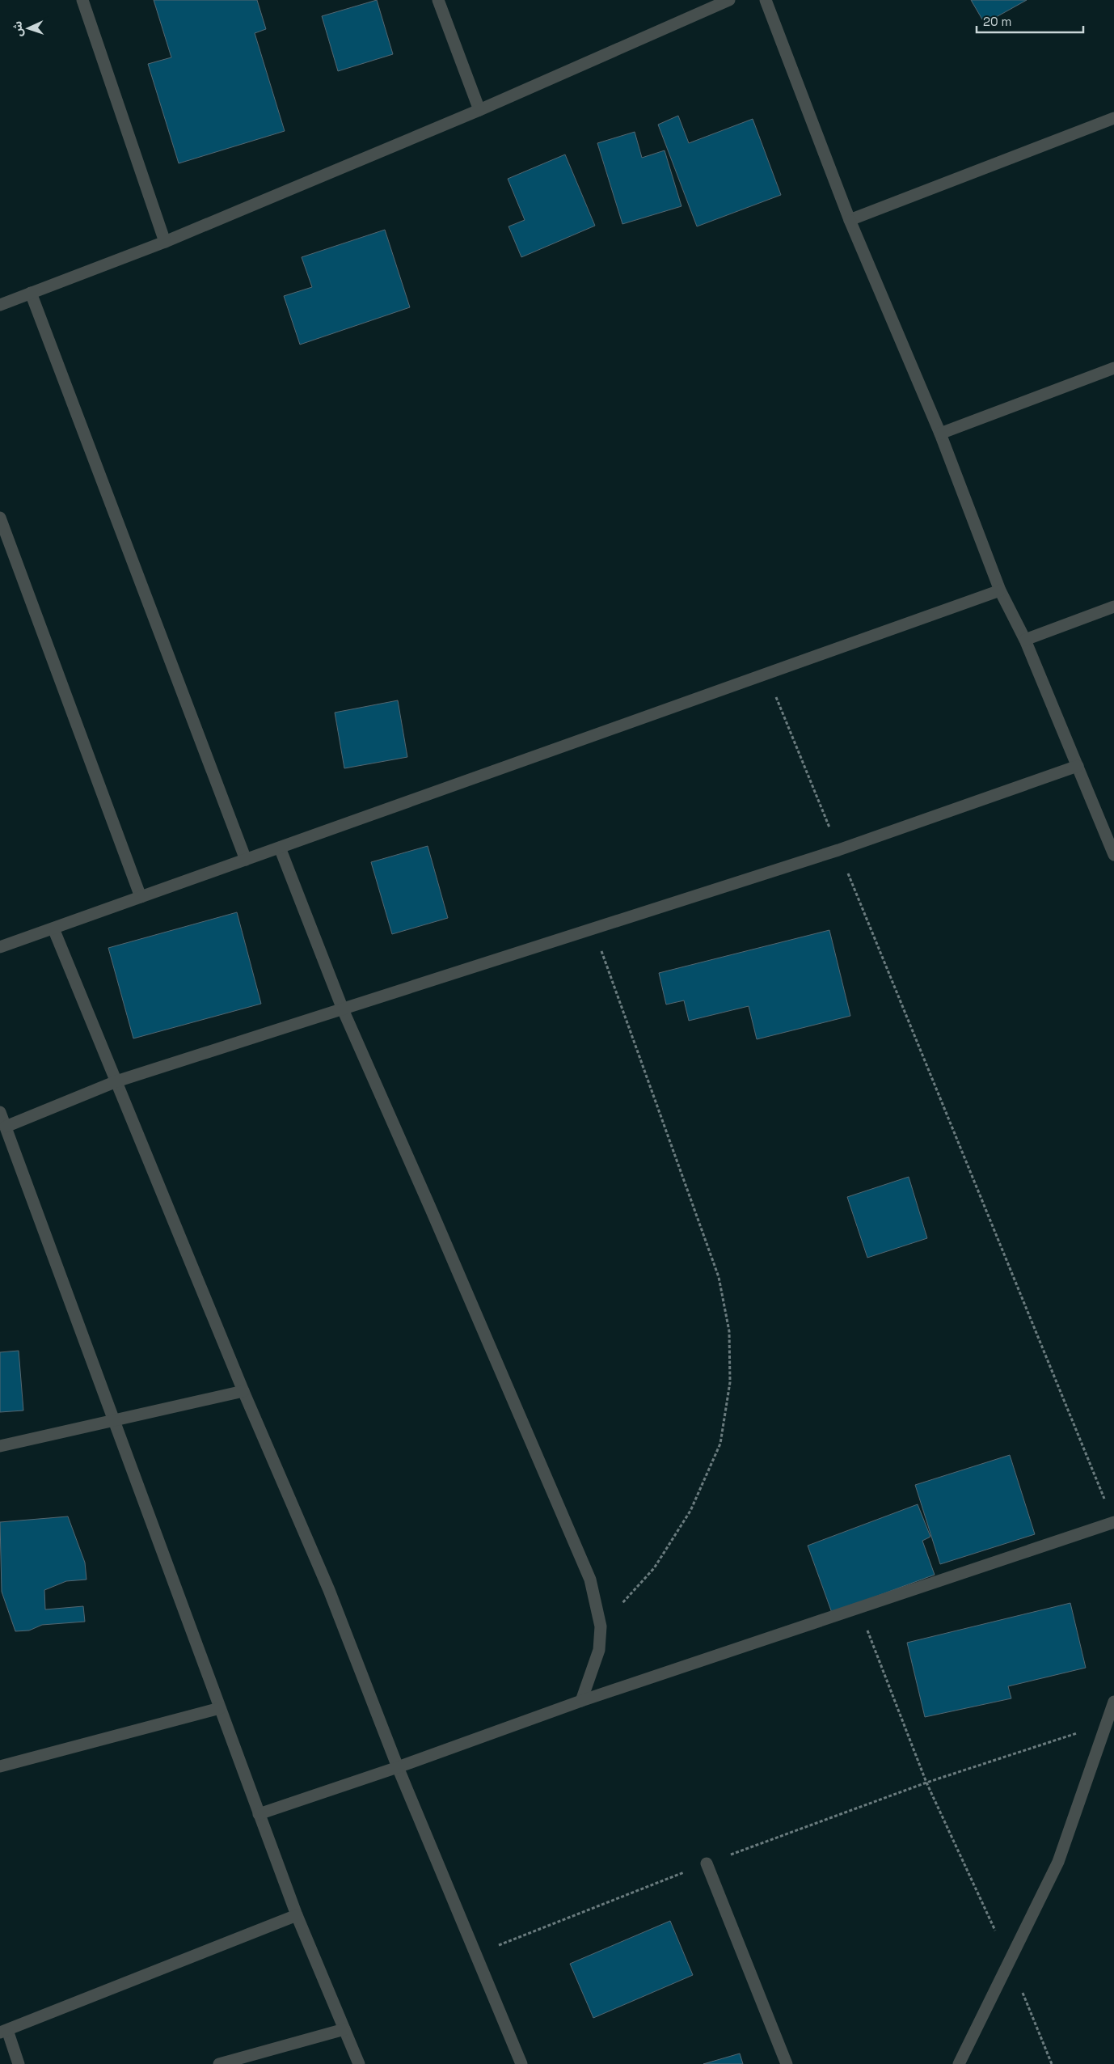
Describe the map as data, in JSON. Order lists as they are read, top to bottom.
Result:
{
  "scale_bar": "20 m",
  "north": "left"
}
